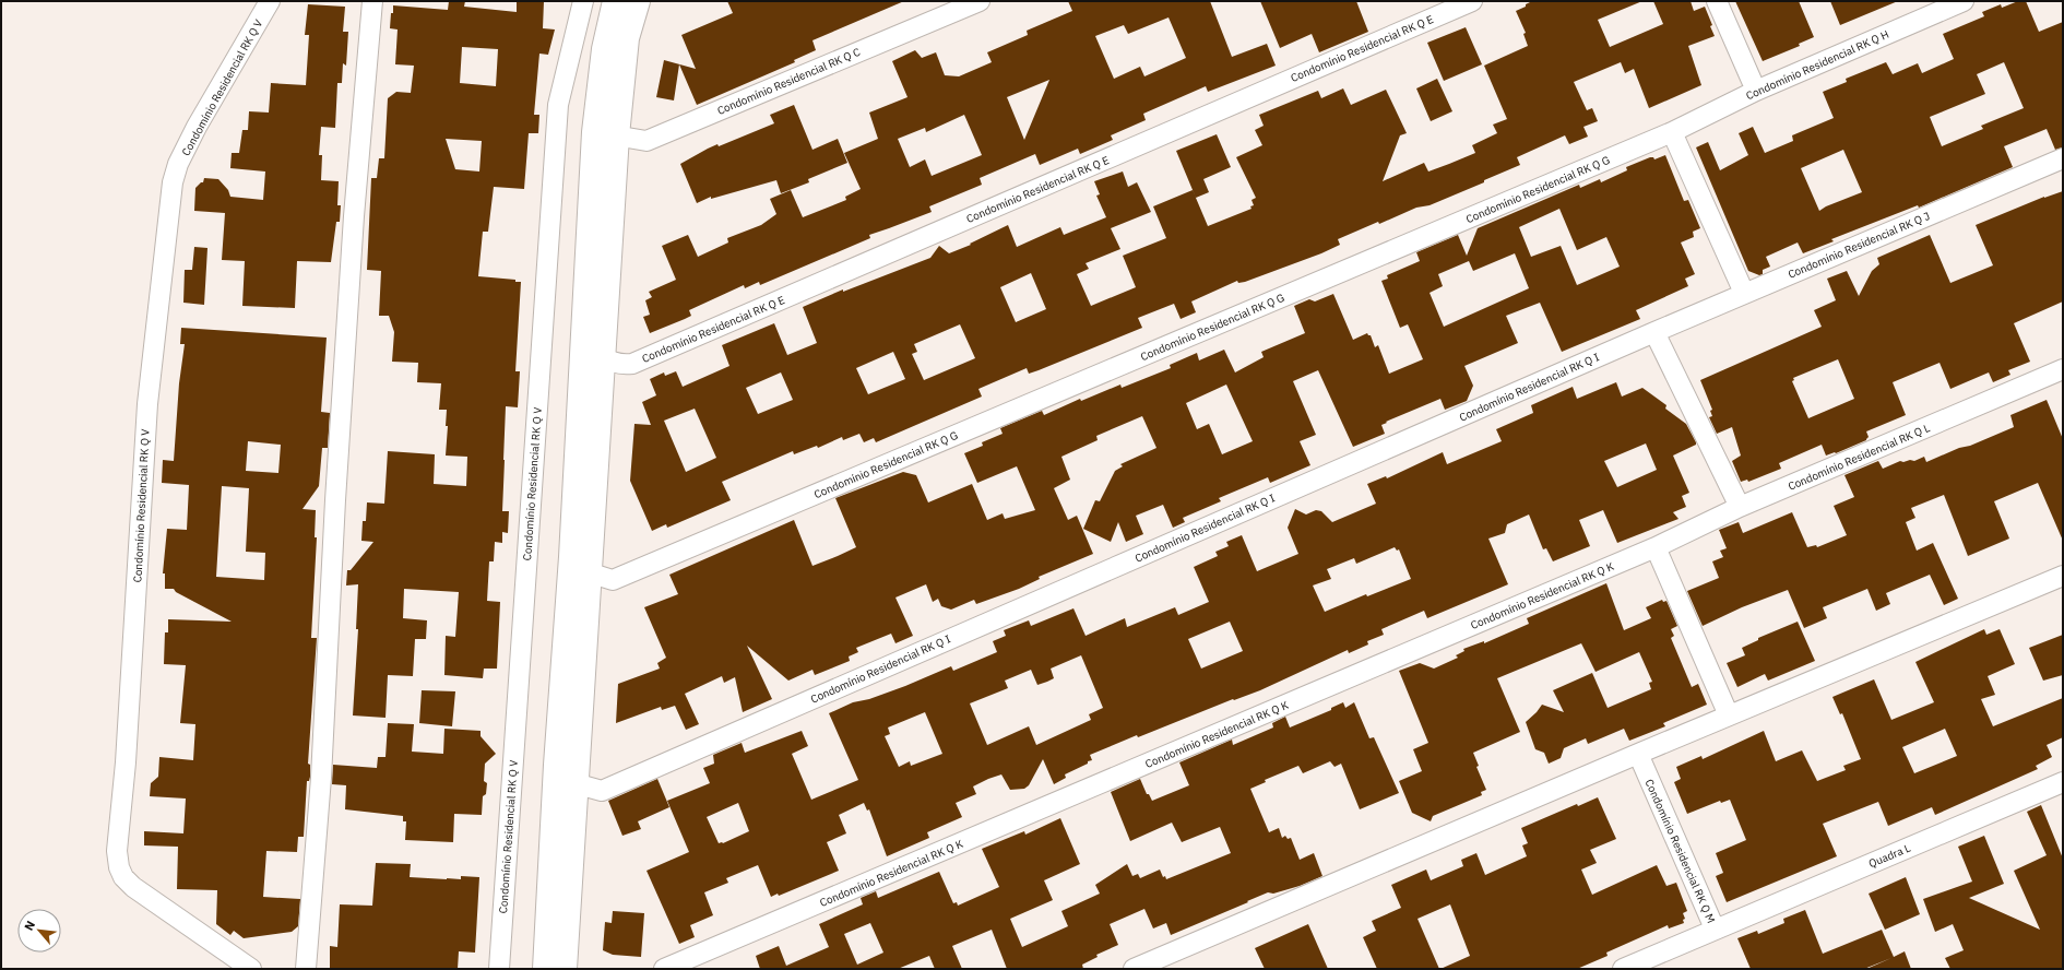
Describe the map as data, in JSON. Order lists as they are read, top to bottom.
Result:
{
  "streets": {
    "street": [
      "Condomínio Residencial RK Q E",
      "Condomínio Residencial RK Q H",
      "Condomínio Residencial RK Q C",
      "Condomínio Residencial RK Q V",
      "Condomínio Residencial RK Q G",
      "Condomínio Residencial RK Q J",
      "Condomínio Residencial RK Q I",
      "Condomínio Residencial RK Q L",
      "Condomínio Residencial RK Q K",
      "Condomínio Residencial RK Q M",
      "Quadra L"
    ]
  },
  "crossings": [
    ["Condomínio Residencial RK Q H", "Condomínio Residencial RK Q G"],
    ["Condomínio Residencial RK Q J", "Condomínio Residencial RK Q I"],
    ["Condomínio Residencial RK Q L", "Condomínio Residencial RK Q K"],
    ["Condomínio Residencial RK Q M", "Quadra L"]
  ],
  "north": "top left"
}
